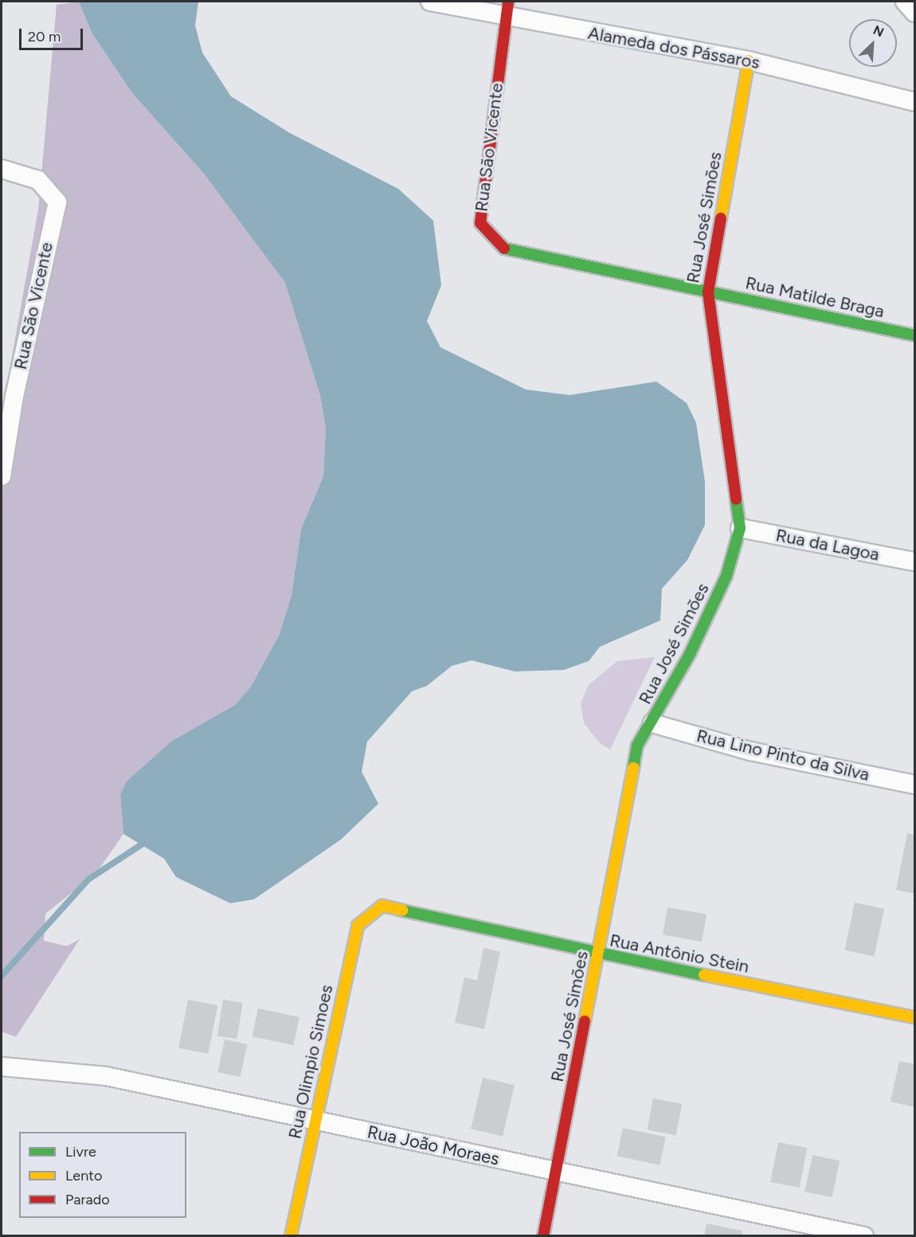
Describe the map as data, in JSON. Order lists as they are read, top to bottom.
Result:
{
  "streets": {
    "street": [
      "Alameda dos Pássaros",
      "Rua São Vicente",
      "Rua José Simões",
      "Rua Matilde Braga",
      "Rua da Lagoa",
      "Rua Lino Pinto da Silva",
      "Rua Antônio Stein",
      "Rua Olimpio Simoes",
      "Rua João Moraes"
    ]
  },
  "crossings": [
    ["Alameda dos Pássaros", "Rua São Vicente"],
    ["Alameda dos Pássaros", "Rua José Simões"],
    ["Rua São Vicente", "Rua José Simões"],
    ["Rua São Vicente", "Rua Matilde Braga"],
    ["Rua José Simões", "Rua Matilde Braga"],
    ["Rua José Simões", "Rua da Lagoa"],
    ["Rua José Simões", "Rua Lino Pinto da Silva"],
    ["Rua José Simões", "Rua Antônio Stein"],
    ["Rua José Simões", "Rua João Moraes"],
    ["Rua Antônio Stein", "Rua Olimpio Simoes"],
    ["Rua Olimpio Simoes", "Rua João Moraes"]
  ],
  "legend": ["Livre", "Lento", "Parado"],
  "scale_bar": "20 m",
  "north": "top right"
}
